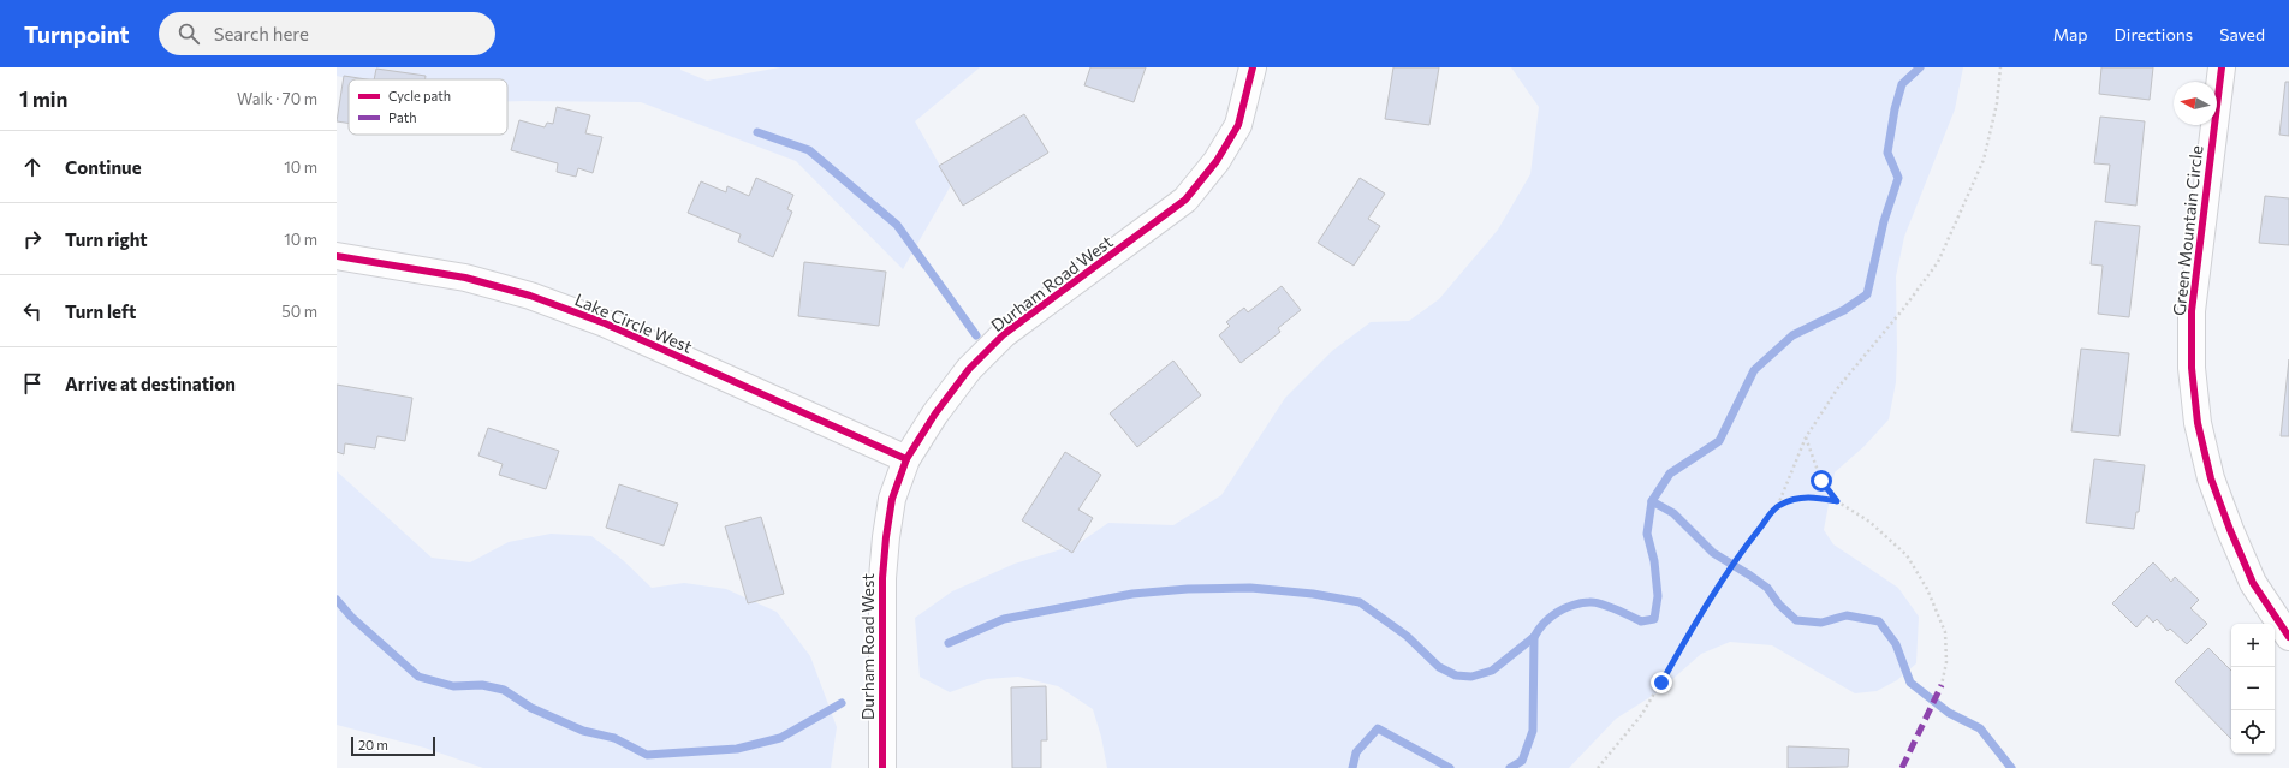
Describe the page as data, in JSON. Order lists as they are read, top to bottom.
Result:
{
  "streets": {
    "street": ["Green Mountain Circle", "Durham Road West", "Lake Circle West"]
  },
  "crossings": [
    ["Durham Road West", "Lake Circle West"]
  ],
  "legend": ["Cycle path", "Path"],
  "scale_bar": "20 m",
  "north": "left",
  "page": {
    "header": "Turnpoint",
    "search": "Search here",
    "nav": ["Map", "Directions", "Saved"],
    "heading": ["1 min", "Walk · 70 m"],
    "list": [
      ["Continue", "10 m"],
      ["Turn right", "10 m"],
      ["Turn left", "50 m"],
      "Arrive at destination"
    ],
    "map_buttons": ["+", "−"],
    "scale": "20 m"
  }
}
